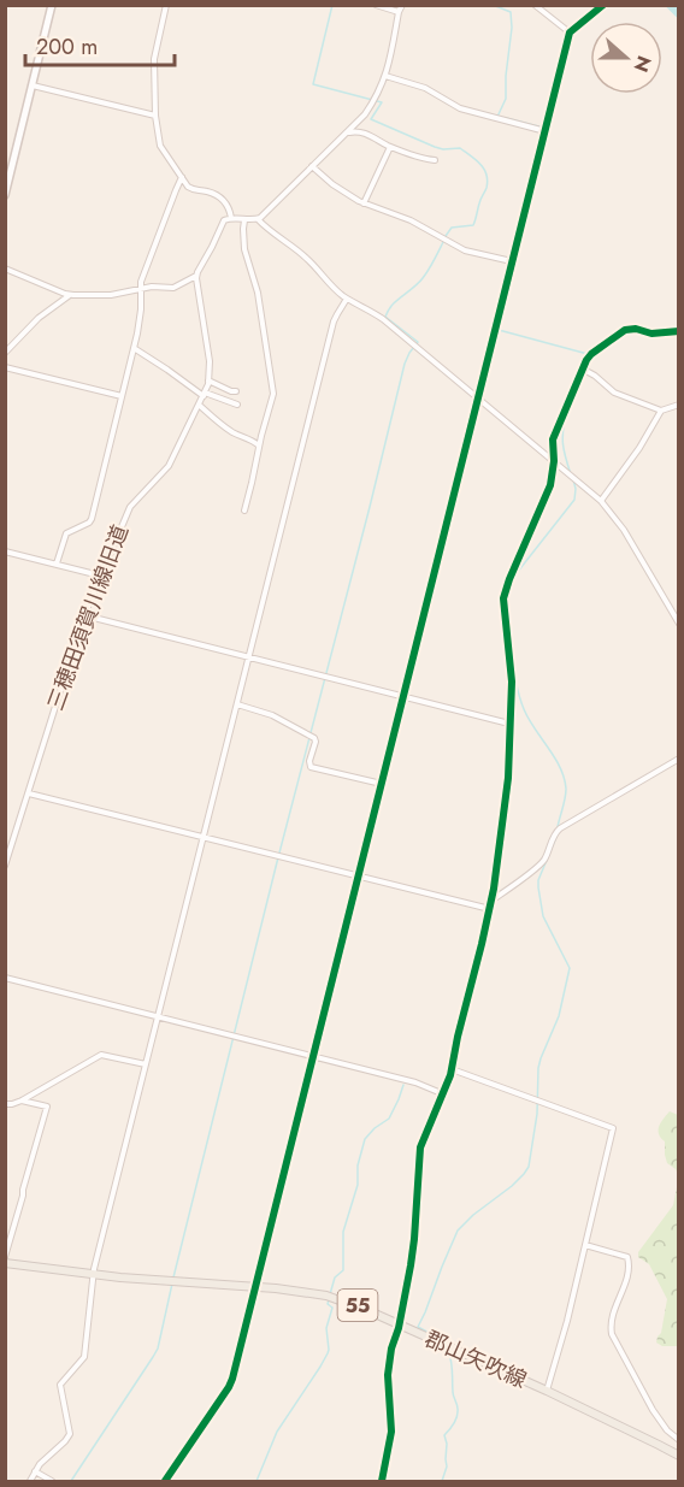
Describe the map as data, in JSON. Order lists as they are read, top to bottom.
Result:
{
  "streets": {
    "main road": ["55", "郡山矢吹線"],
    "street": ["三穂田須賀川線旧道"]
  },
  "scale_bar": "200 m",
  "north": "right"
}
